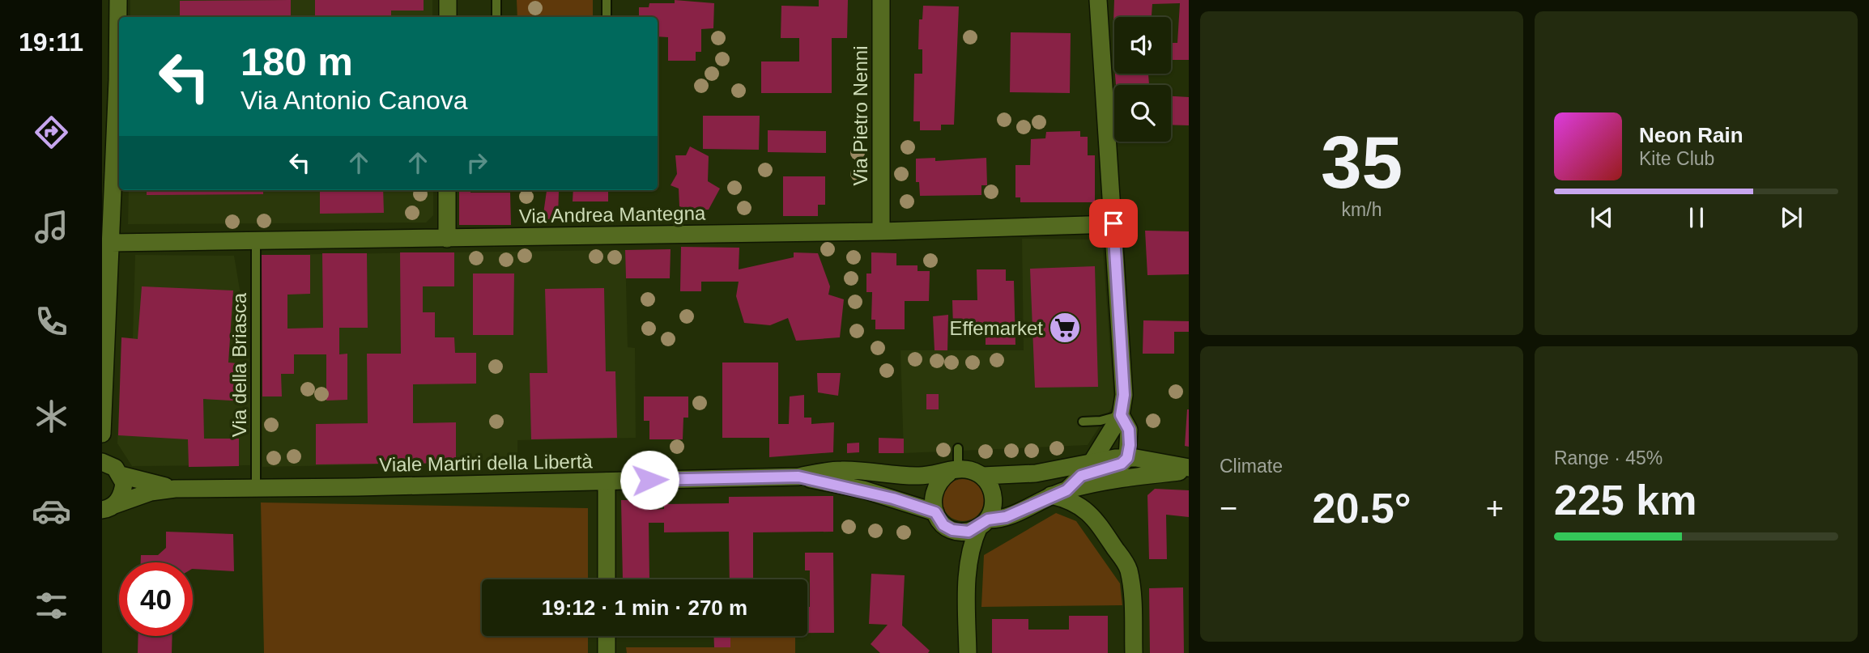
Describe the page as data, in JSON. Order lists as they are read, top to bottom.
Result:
{
  "streets": {
    "street": ["Via Pietro Nenni", "Via Andrea Mantegna", "Viale Martiri della Libertà"],
    "lane": ["Via della Briasca"]
  },
  "crossings": [
    ["Via Pietro Nenni", "Via Andrea Mantegna"],
    ["Via Andrea Mantegna", "Via della Briasca"],
    ["Via della Briasca", "Viale Martiri della Libertà"]
  ],
  "places": {
    "supermarket": ["Effemarket"]
  },
  "page": {
    "tabs": "19:11",
    "tile": [
      ["35", "km/h"],
      "Climate",
      ["Range · 45%", "225 km"]
    ],
    "turn": ["180 m", "Via Antonio Canova"],
    "song": ["Neon Rain", "Kite Club"],
    "heat": ["−", "20.5°", "+"],
    "limit": "40",
    "trip": "19:12 · 1 min · 270 m"
  }
}
